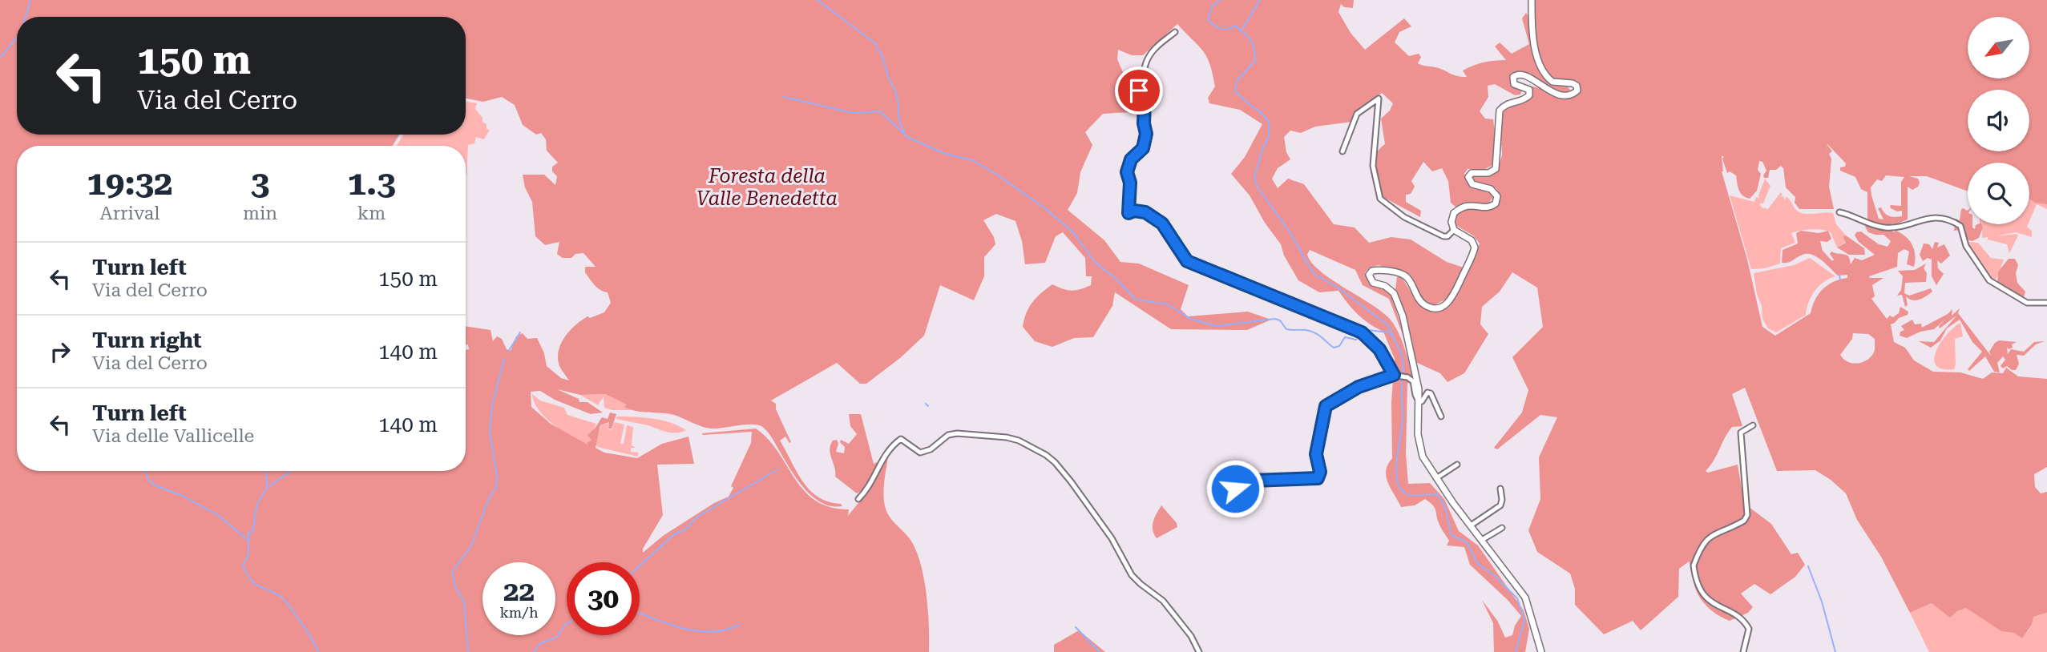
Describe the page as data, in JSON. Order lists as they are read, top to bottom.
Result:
{
  "parks": ["Foresta della Valle Benedetta"],
  "north": "bottom left",
  "page": {
    "turn": ["150 m", "Via del Cerro"],
    "eta": [
      "19:32",
      "Arrival",
      "3",
      "min",
      "1.3",
      "km"
    ],
    "list": [
      {
        "name": "Turn left",
        "note": "Via del Cerro",
        "value": "150 m"
      },
      {
        "name": "Turn right",
        "note": "Via del Cerro",
        "value": "140 m"
      },
      {
        "name": "Turn left",
        "note": "Via delle Vallicelle",
        "value": "140 m"
      }
    ],
    "speed": "22 km/h",
    "limit": "30"
  }
}
